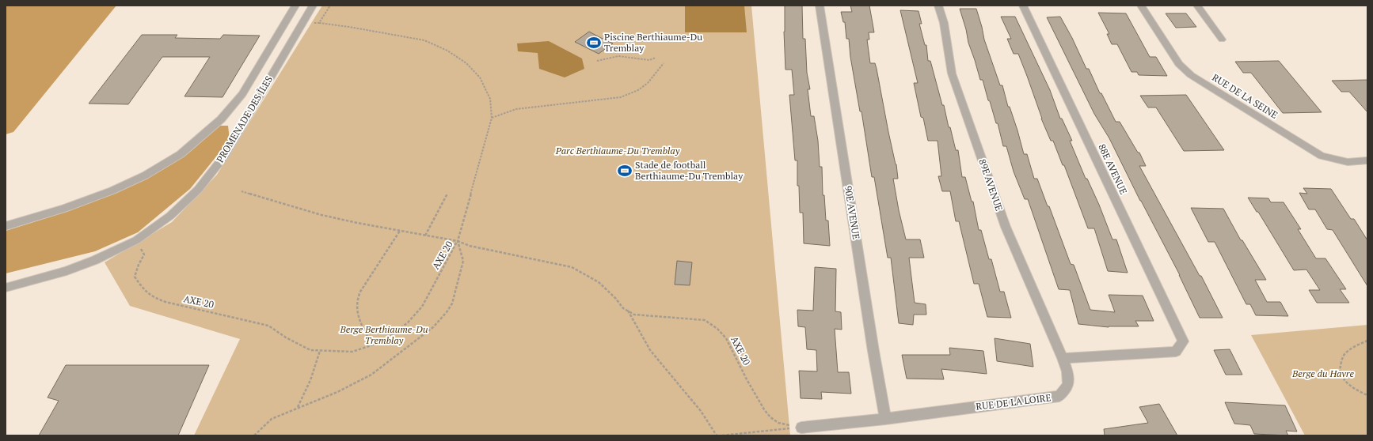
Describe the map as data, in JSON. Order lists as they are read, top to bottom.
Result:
{
  "streets": {
    "street": [
      "RUE DE LA SEINE",
      "PROMENADE DES ÎLES",
      "88E AVENUE",
      "89E AVENUE",
      "90E AVENUE",
      "RUE DE LA LOIRE"
    ],
    "path": ["AXE 20"]
  },
  "crossings": [
    ["PROMENADE DES ÎLES", "AXE 20"],
    ["88E AVENUE", "89E AVENUE"],
    ["88E AVENUE", "RUE DE LA LOIRE"],
    ["89E AVENUE", "RUE DE LA LOIRE"],
    ["90E AVENUE", "RUE DE LA LOIRE"],
    ["AXE 20", "RUE DE LA LOIRE"]
  ],
  "parks": ["Parc Berthiaume-Du Tremblay", "Berge Berthiaume-Du Tremblay", "Berge du Havre"],
  "places": {
    "sports": ["Piscine Berthiaume-Du Tremblay", "Stade de football Berthiaume-Du Tremblay"]
  }
}
